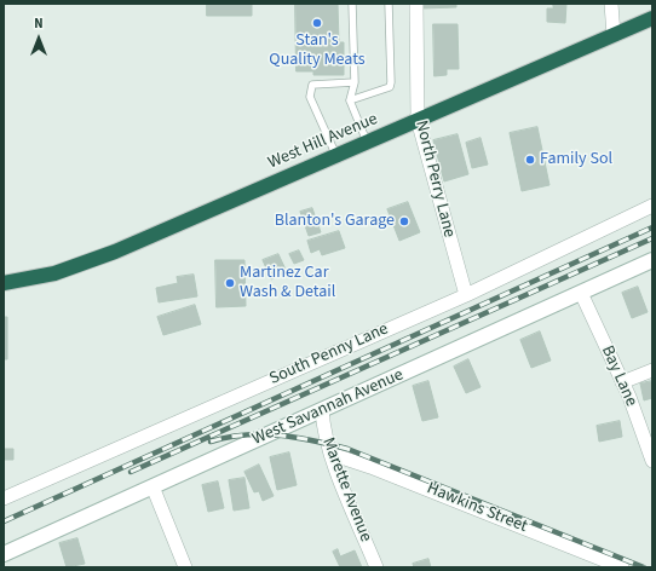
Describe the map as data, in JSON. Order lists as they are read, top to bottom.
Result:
{
  "streets": {
    "highway": ["West Hill Avenue"],
    "street": [
      "North Perry Lane",
      "South Penny Lane",
      "Bay Lane",
      "West Savannah Avenue",
      "Marette Avenue",
      "Hawkins Street"
    ]
  },
  "crossings": [
    ["West Hill Avenue", "North Perry Lane"],
    ["North Perry Lane", "South Penny Lane"],
    ["Bay Lane", "West Savannah Avenue"],
    ["West Savannah Avenue", "Marette Avenue"],
    ["Marette Avenue", "Hawkins Street"]
  ],
  "places": [
    "Stan's Quality Meats",
    "Family Sol",
    "Blanton's Garage",
    "Martinez Car Wash & Detail"
  ],
  "north": "top"
}
